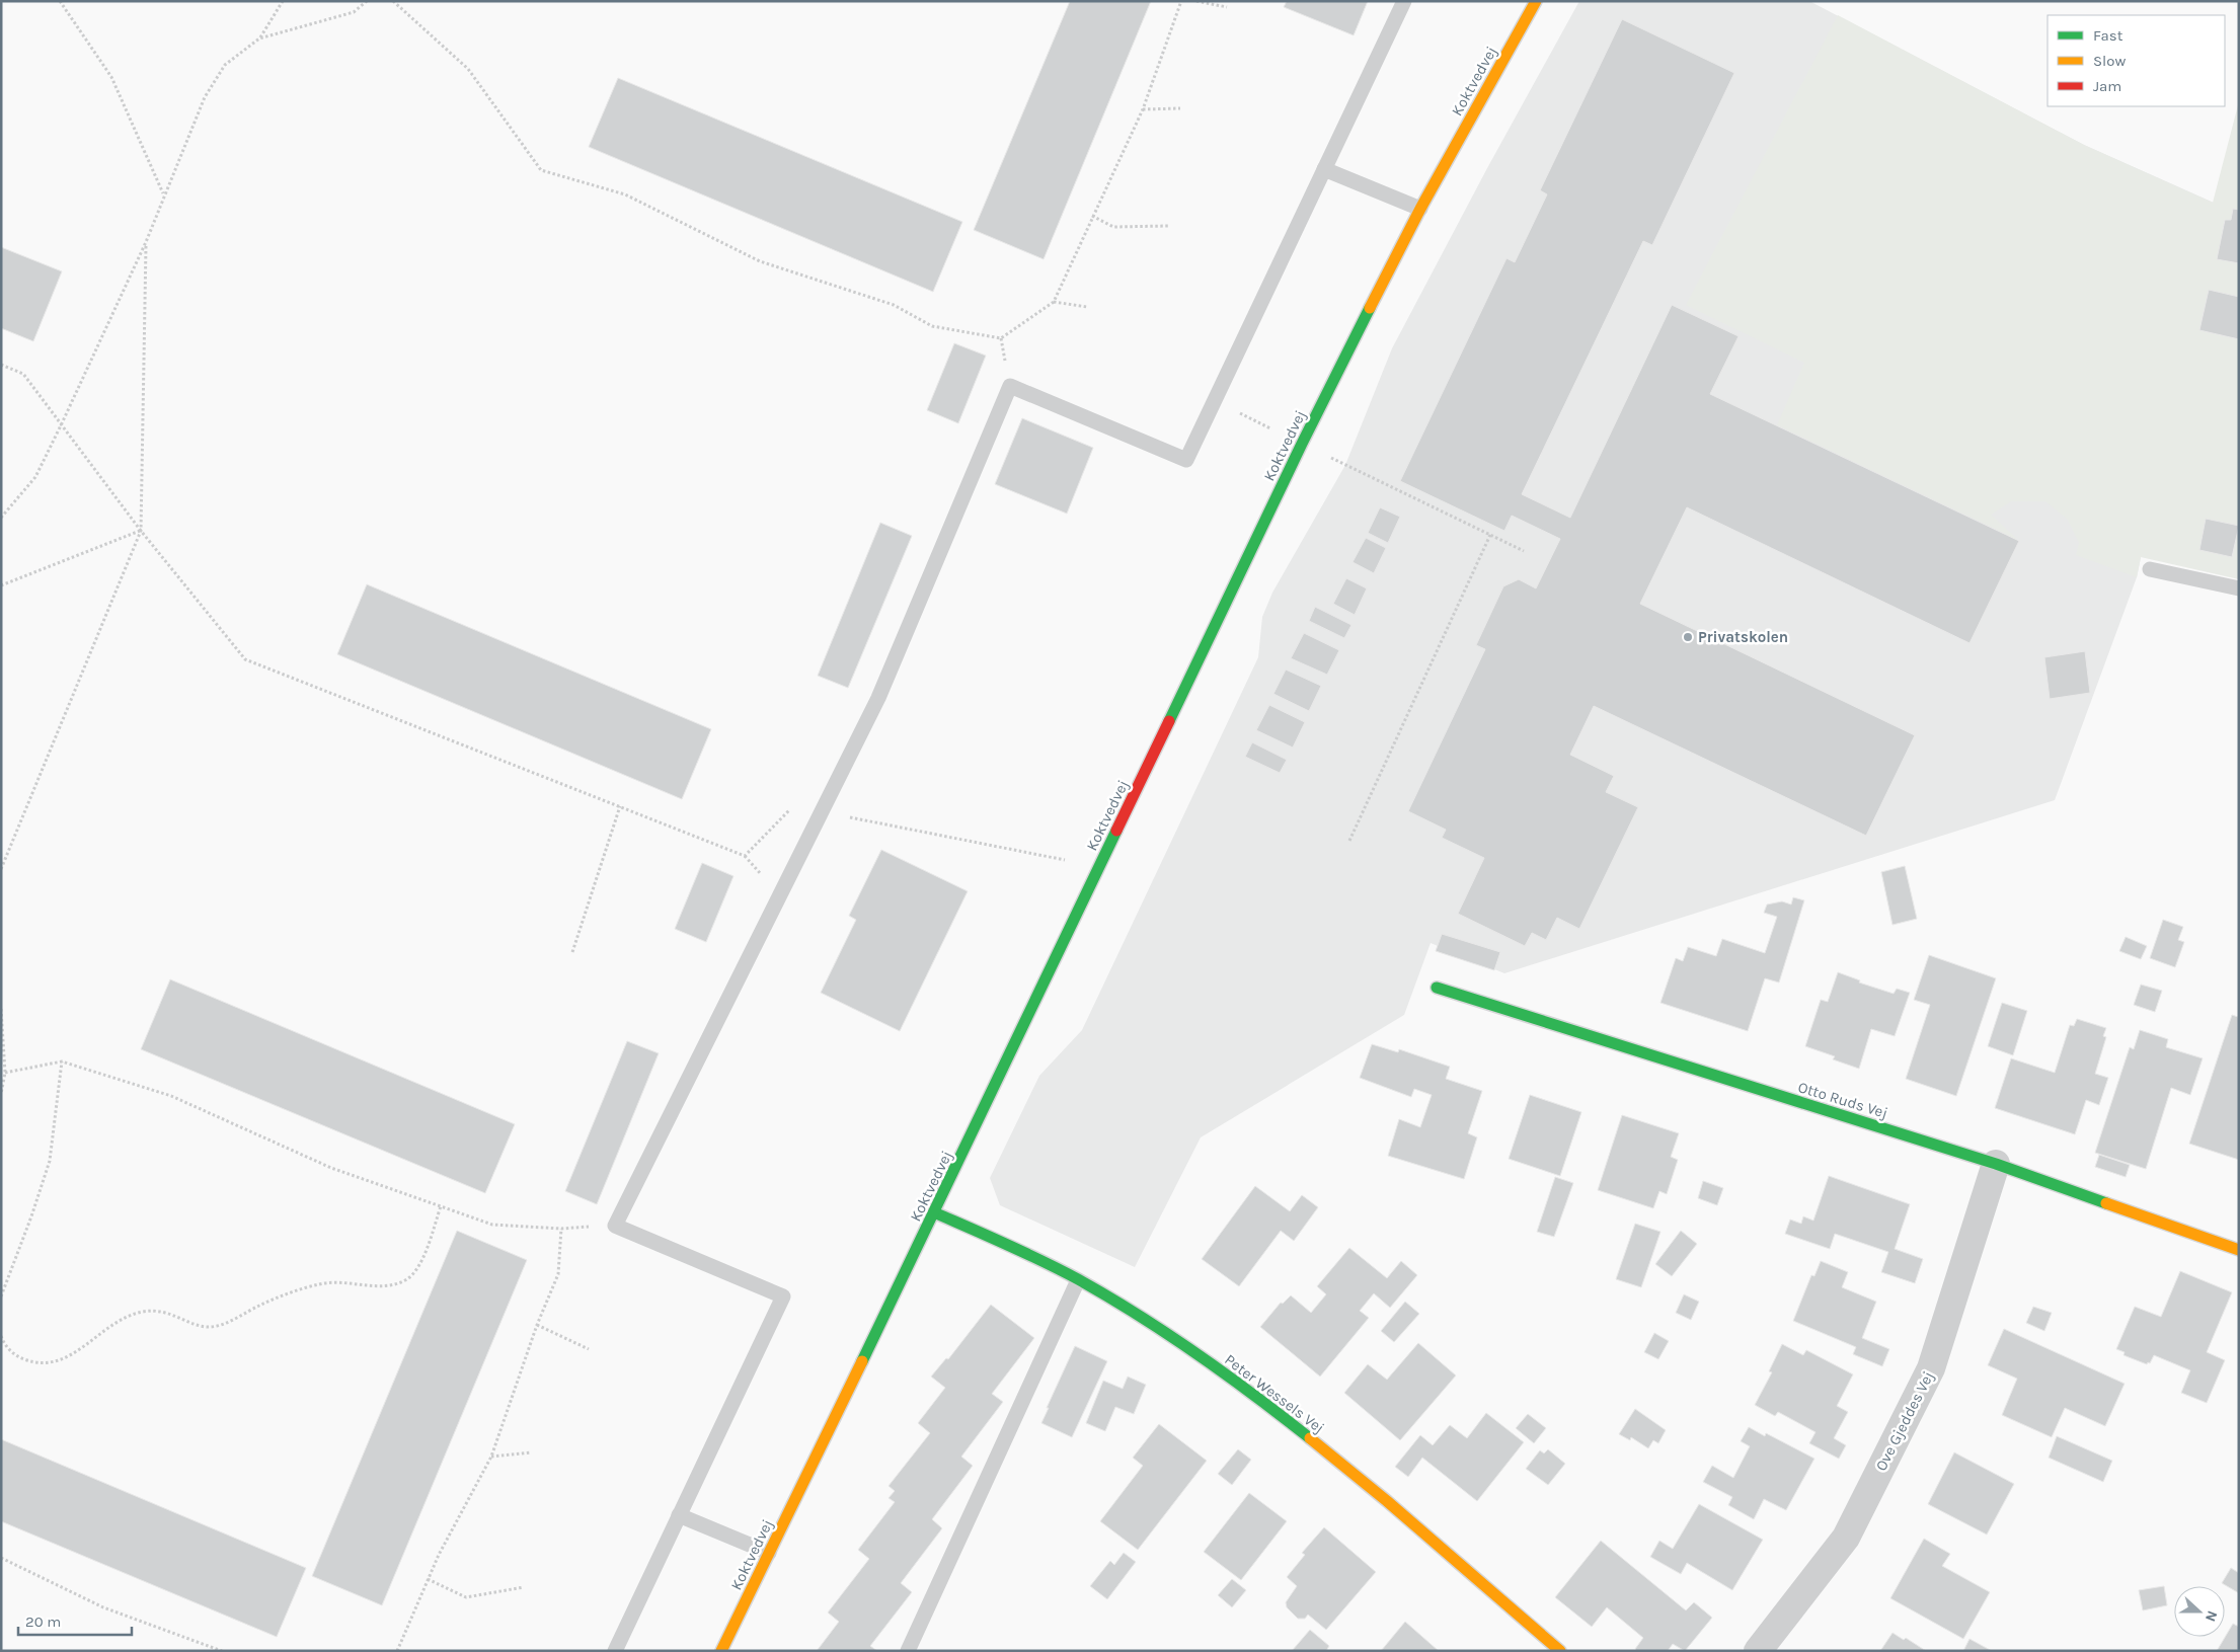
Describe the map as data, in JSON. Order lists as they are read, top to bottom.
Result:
{
  "streets": {
    "street": [
      "Koktvedvej",
      "Otto Ruds Vej",
      "Peter Wessels Vej",
      "Ove Gjeddes Vej"
    ]
  },
  "crossings": [
    ["Koktvedvej", "Peter Wessels Vej"],
    ["Otto Ruds Vej", "Ove Gjeddes Vej"]
  ],
  "places": ["Privatskolen"],
  "legend": ["Fast", "Slow", "Jam"],
  "scale_bar": "20 m",
  "north": "right"
}
